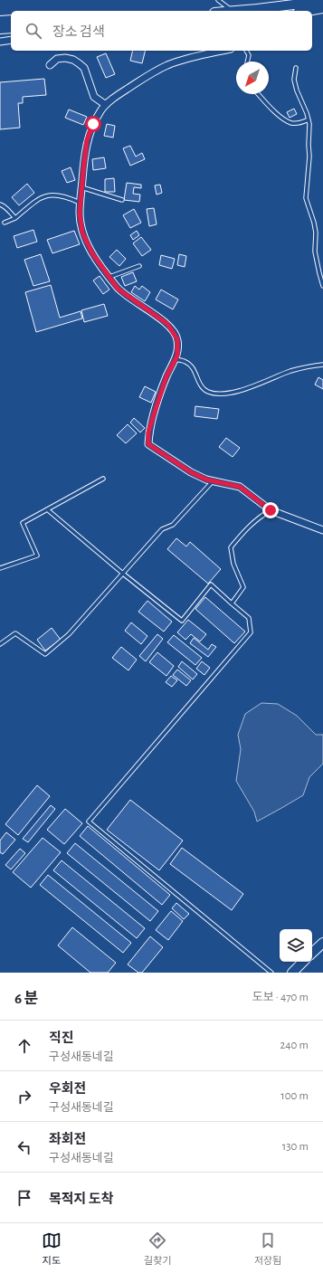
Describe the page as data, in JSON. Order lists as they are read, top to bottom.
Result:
{
  "north": "bottom left",
  "page": {
    "search": "장소 검색",
    "heading": ["6 분", "도보 · 470 m"],
    "list": [
      ["직진", "구성새동네길", "240 m"],
      ["우회전", "구성새동네길", "100 m"],
      ["좌회전", "구성새동네길", "130 m"],
      "목적지 도착"
    ],
    "nav": ["지도", "길찾기", "저장됨"]
  }
}
